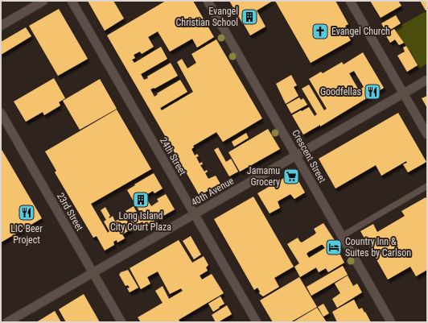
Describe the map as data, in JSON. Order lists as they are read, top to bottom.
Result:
{
  "streets": {
    "street": [
      "24th Street",
      "Crescent Street",
      "40th Avenue",
      "23rd Street"
    ]
  },
  "crossings": [
    ["24th Street", "40th Avenue"],
    ["Crescent Street", "40th Avenue"],
    ["40th Avenue", "23rd Street"]
  ],
  "places": {
    "building": ["Evangel Christian School", "Long Island City Court Plaza"],
    "church": ["Evangel Church"],
    "restaurant": ["Goodfellas", "LIC Beer Project"],
    "supermarket": ["Jamamu Grocery"],
    "hotel": ["Country Inn & Suites by Carlson"]
  }
}
